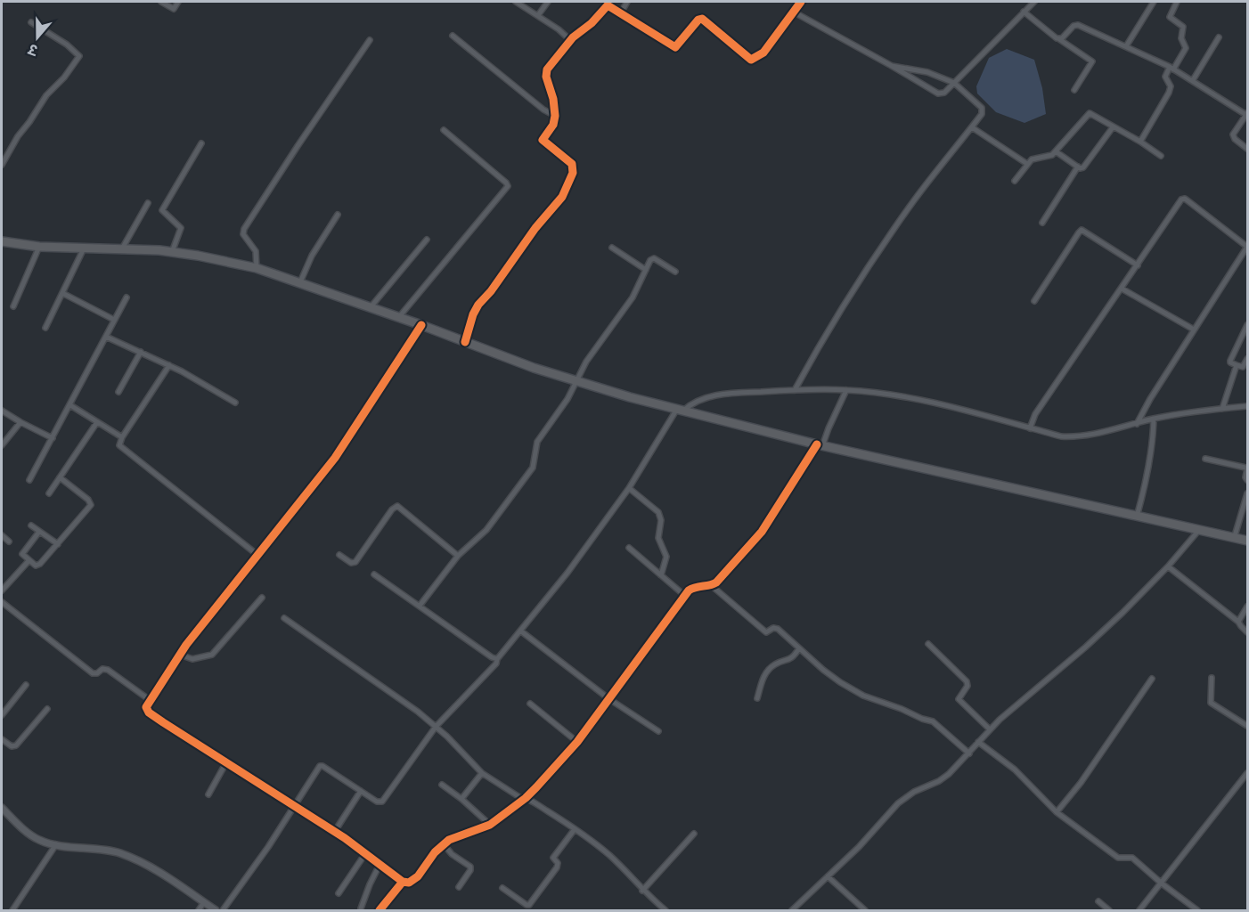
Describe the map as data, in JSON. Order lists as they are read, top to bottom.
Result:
{
  "north": "bottom"
}
